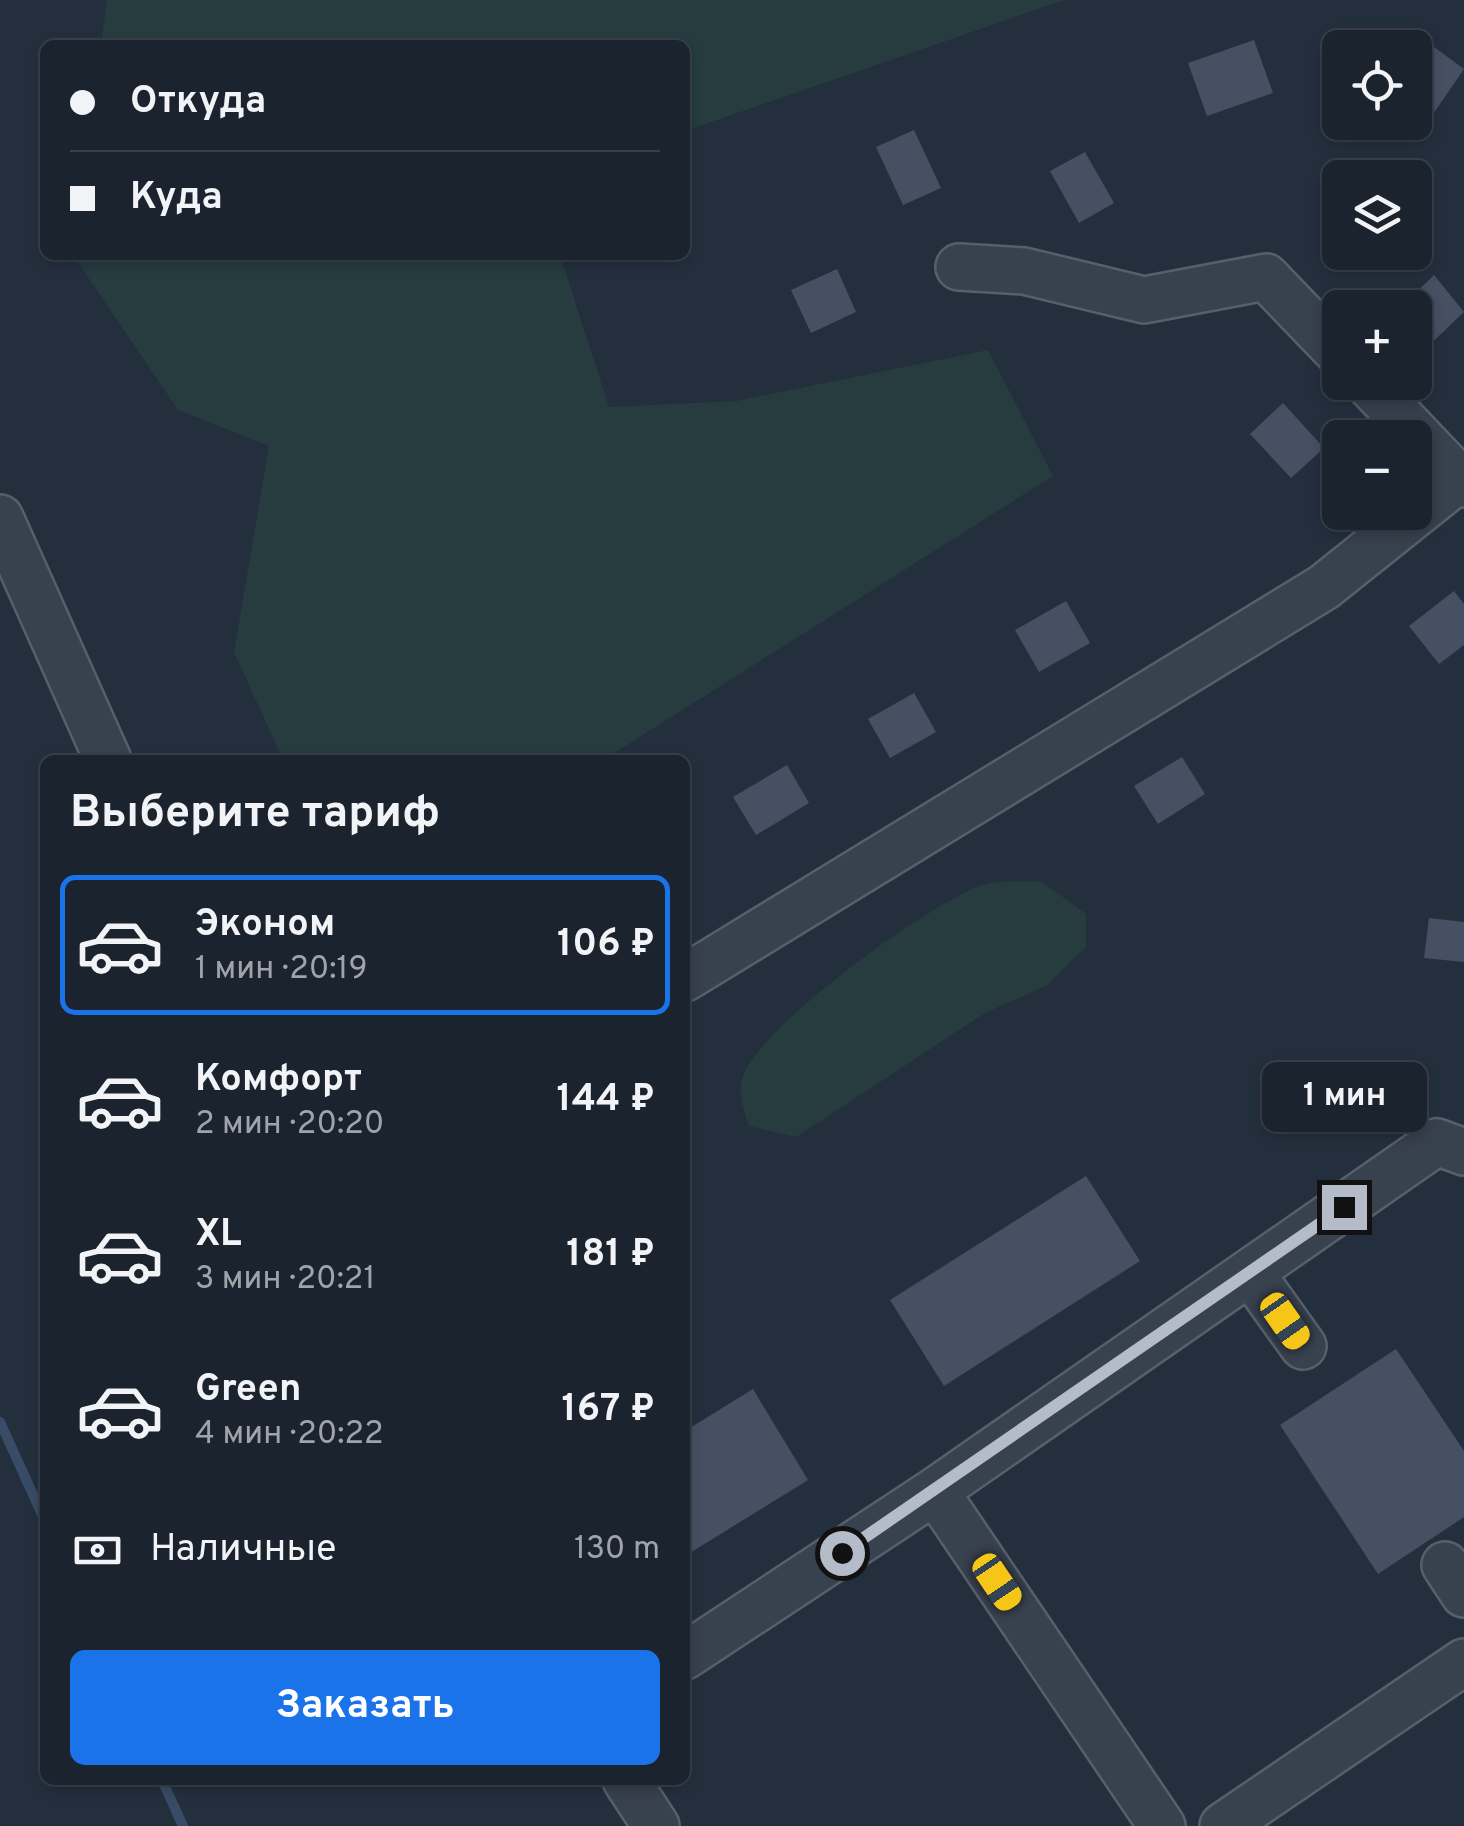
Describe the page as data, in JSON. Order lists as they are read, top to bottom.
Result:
{
  "page": {
    "map_buttons": ["+", "−"],
    "banner": ["Откуда", "Куда"],
    "heading": "Выберите тариф",
    "list": [
      {
        "name": "Эконом",
        "note": "1 мин · 20:19",
        "value": "106 ₽"
      },
      {
        "name": "Комфорт",
        "note": "2 мин · 20:20",
        "value": "144 ₽"
      },
      {
        "name": "XL",
        "note": "3 мин · 20:21",
        "value": "181 ₽"
      },
      {
        "name": "Green",
        "note": "4 мин · 20:22",
        "value": "167 ₽"
      }
    ],
    "bubble": "1 мин",
    "pay": ["Наличные", "130 m"],
    "buttons": "Заказать"
  }
}
